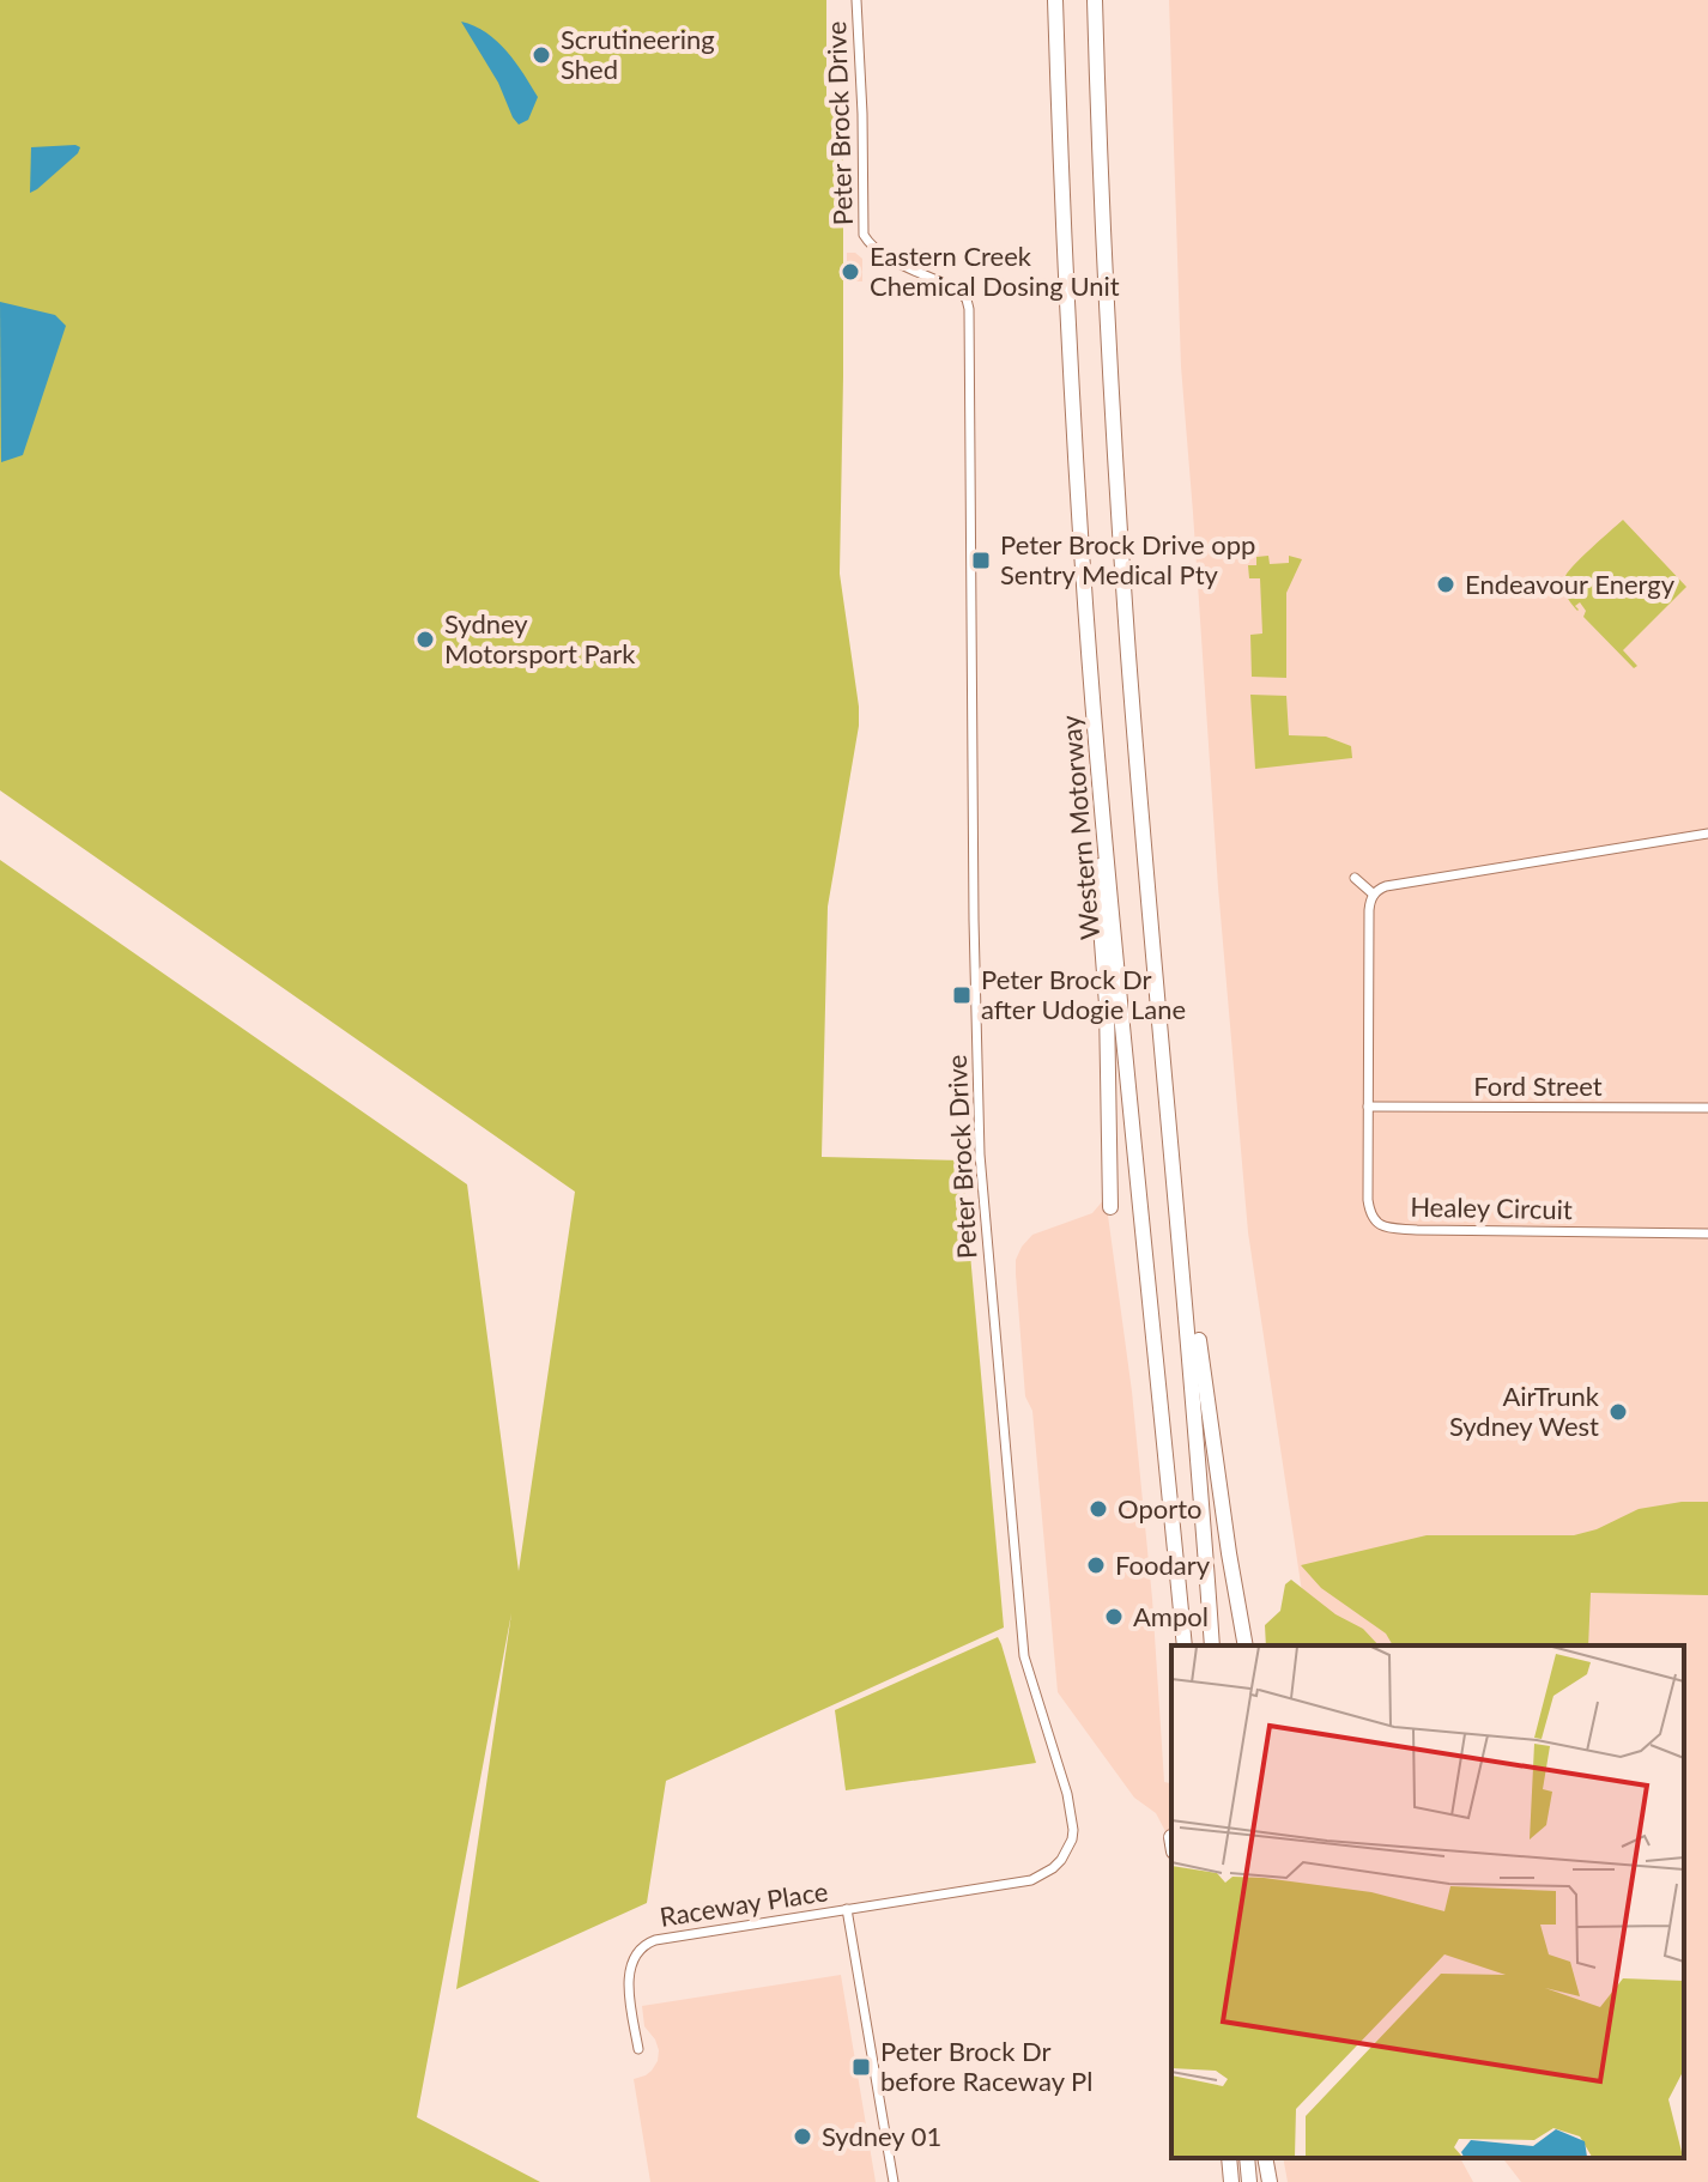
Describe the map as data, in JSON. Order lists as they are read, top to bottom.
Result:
{
  "streets": {
    "highway": ["Western Motorway"],
    "street": [
      "Peter Brock Drive",
      "Ford Street",
      "Healey Circuit",
      "Raceway Place"
    ]
  },
  "crossings": [
    ["Peter Brock Drive", "Raceway Place"],
    ["Ford Street", "Healey Circuit"]
  ],
  "places": {
    "other": [
      "Scrutineering Shed",
      "Eastern Creek Chemical Dosing Unit",
      "Endeavour Energy",
      "Sydney Motorsport Park",
      "AirTrunk Sydney West",
      "Oporto",
      "Foodary",
      "Ampol",
      "Sydney 01"
    ],
    "transit": ["Peter Brock Drive opp Sentry Medical Pty", "Peter Brock Dr after Udogie Lane", "Peter Brock Dr before Raceway Pl"]
  }
}
